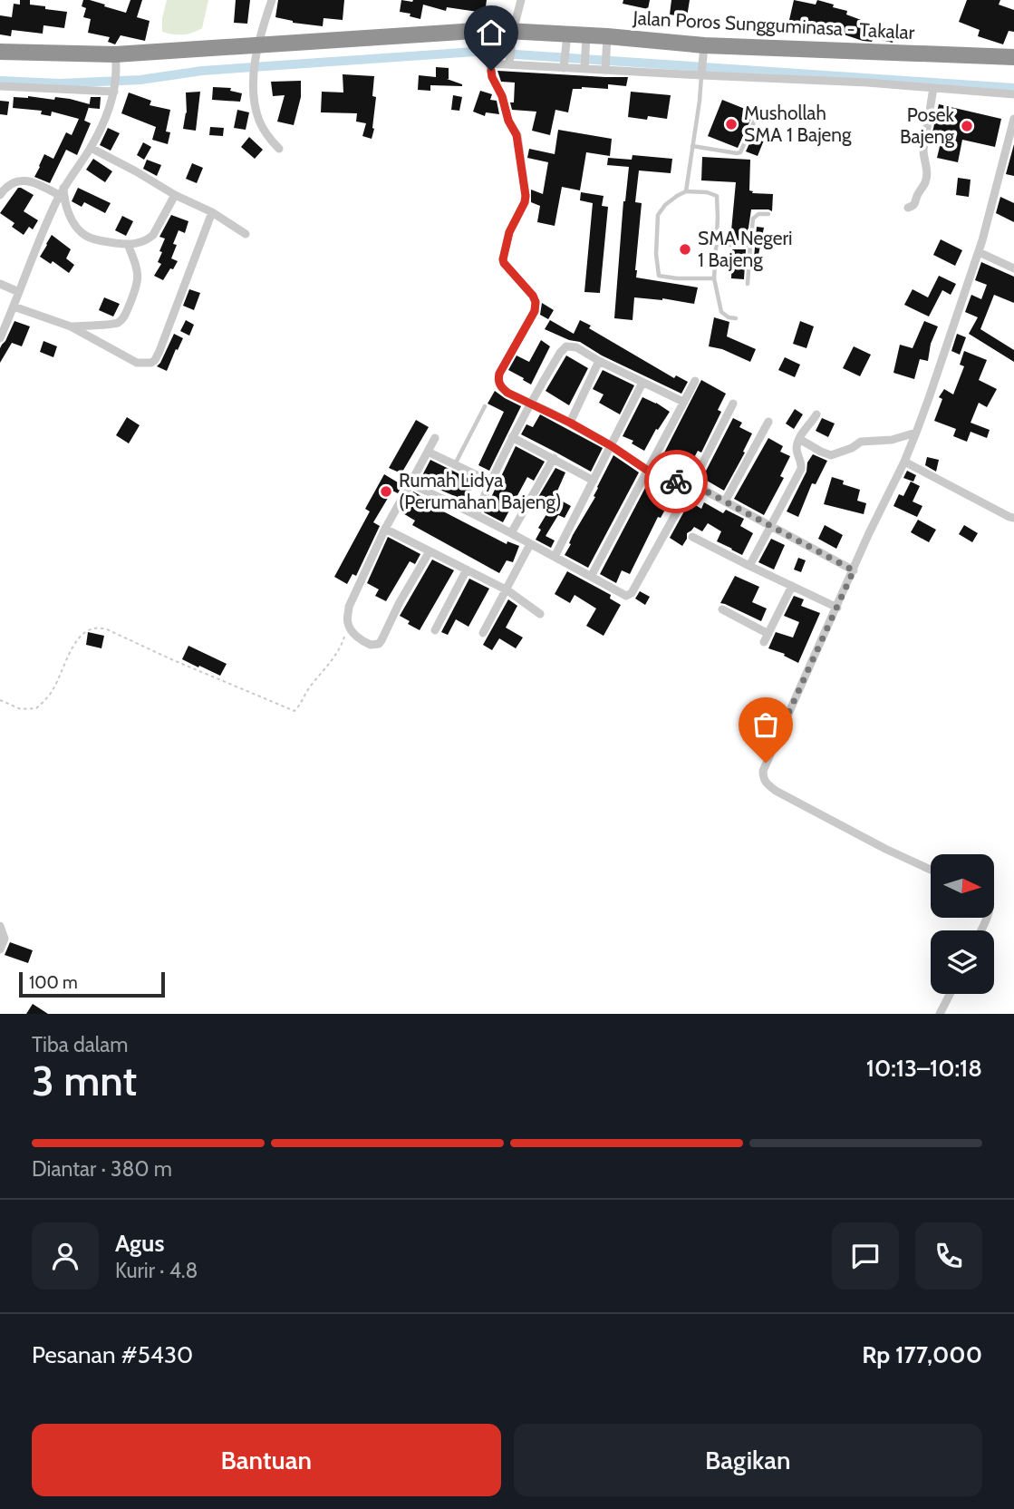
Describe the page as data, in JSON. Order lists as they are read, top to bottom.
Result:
{
  "streets": {
    "highway": ["Jalan Poros Sungguminasa - Takalar"]
  },
  "places": [
    "Mushollah SMA 1 Bajeng",
    "Posek Bajeng",
    "SMA Negeri 1 Bajeng",
    "Rumah Lidya (Perumahan Bajeng)"
  ],
  "scale_bar": "100 m",
  "north": "right",
  "page": {
    "scale": "100 m",
    "heading": ["3 mnt", "Tiba dalam", "10:13–10:18"],
    "panel": [
      "Agus",
      "Kurir · 4.8",
      "Pesanan #5430",
      "Rp 177,000"
    ],
    "bar": "Diantar · 380 m",
    "buttons": ["Bantuan", "Bagikan"]
  }
}
